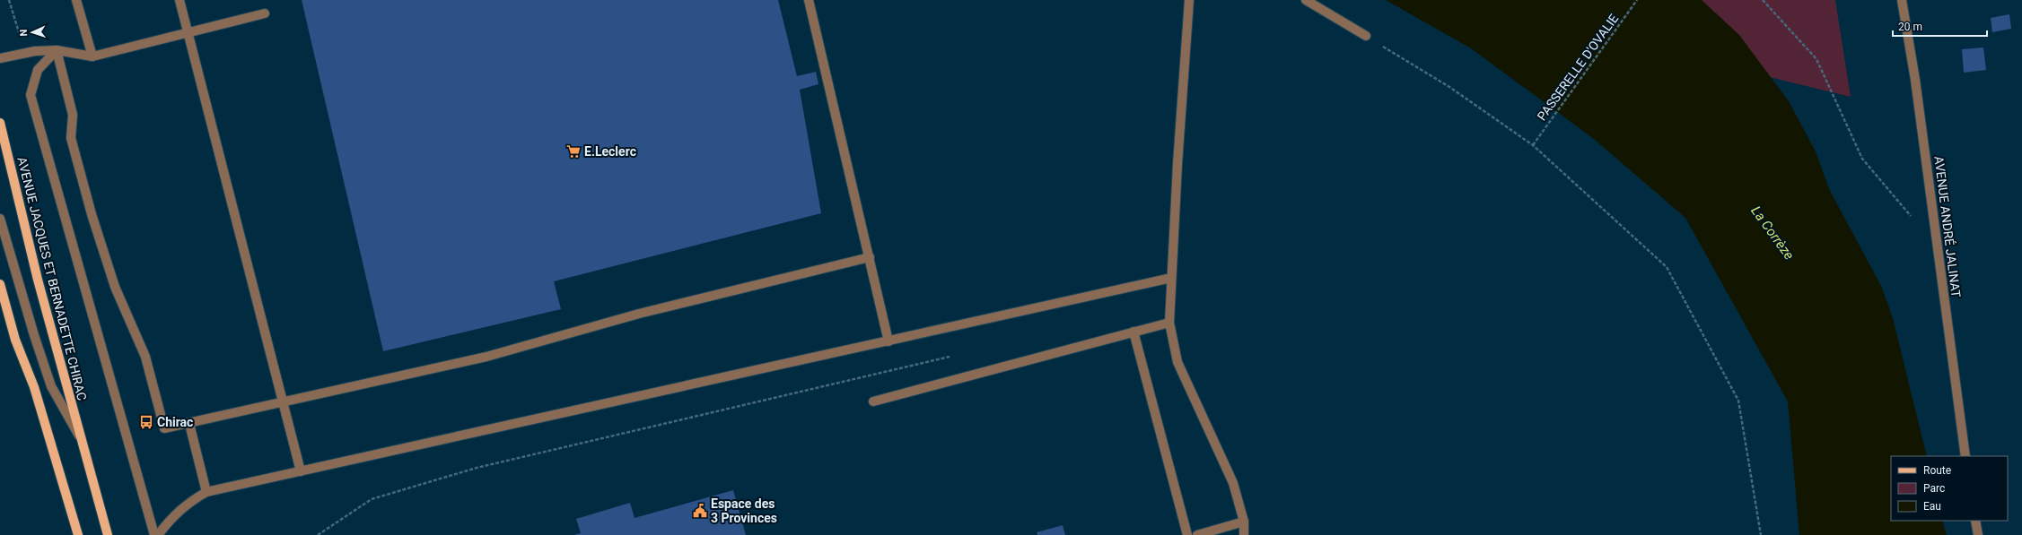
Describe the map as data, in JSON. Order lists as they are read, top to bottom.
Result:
{
  "streets": {
    "main road": ["AVENUE JACQUES ET BERNADETTE CHIRAC"],
    "street": ["AVENUE ANDRÉ JALINAT"],
    "path": ["PASSERELLE D'OVALIE"]
  },
  "water": ["La Corrèze"],
  "places": {
    "supermarket": ["E.Leclerc"],
    "bus stop": ["Chirac"],
    "public building": ["Espace des 3 Provinces"]
  },
  "legend": ["Route", "Parc", "Eau"],
  "scale_bar": "20 m",
  "north": "left"
}
